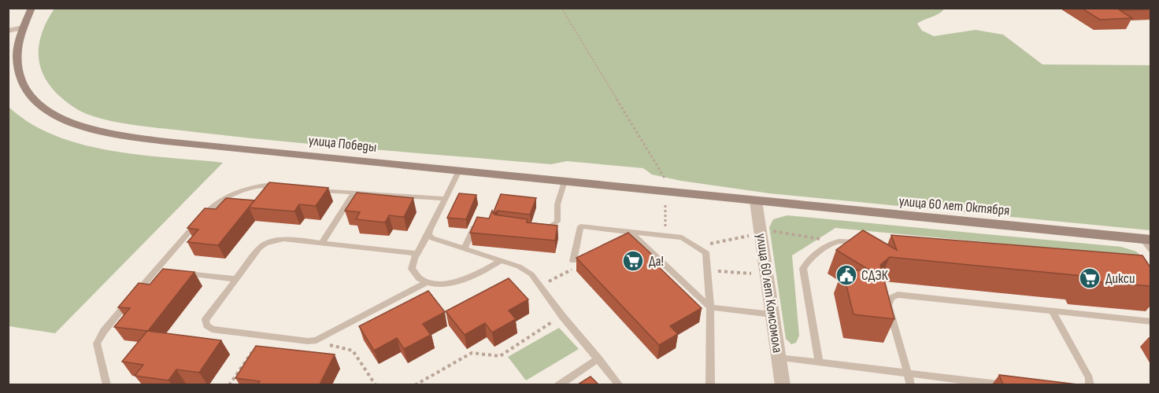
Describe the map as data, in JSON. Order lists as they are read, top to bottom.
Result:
{
  "streets": {
    "street": ["улица Победы", "улица 60 лет Октября", "улица 60 лет Комсомола"]
  },
  "crossings": [
    ["улица Победы", "улица 60 лет Октября"],
    ["улица Победы", "улица 60 лет Комсомола"],
    ["улица 60 лет Октября", "улица 60 лет Комсомола"]
  ],
  "places": {
    "supermarket": ["Да!", "Дикси"],
    "public building": ["СДЭК"]
  }
}
